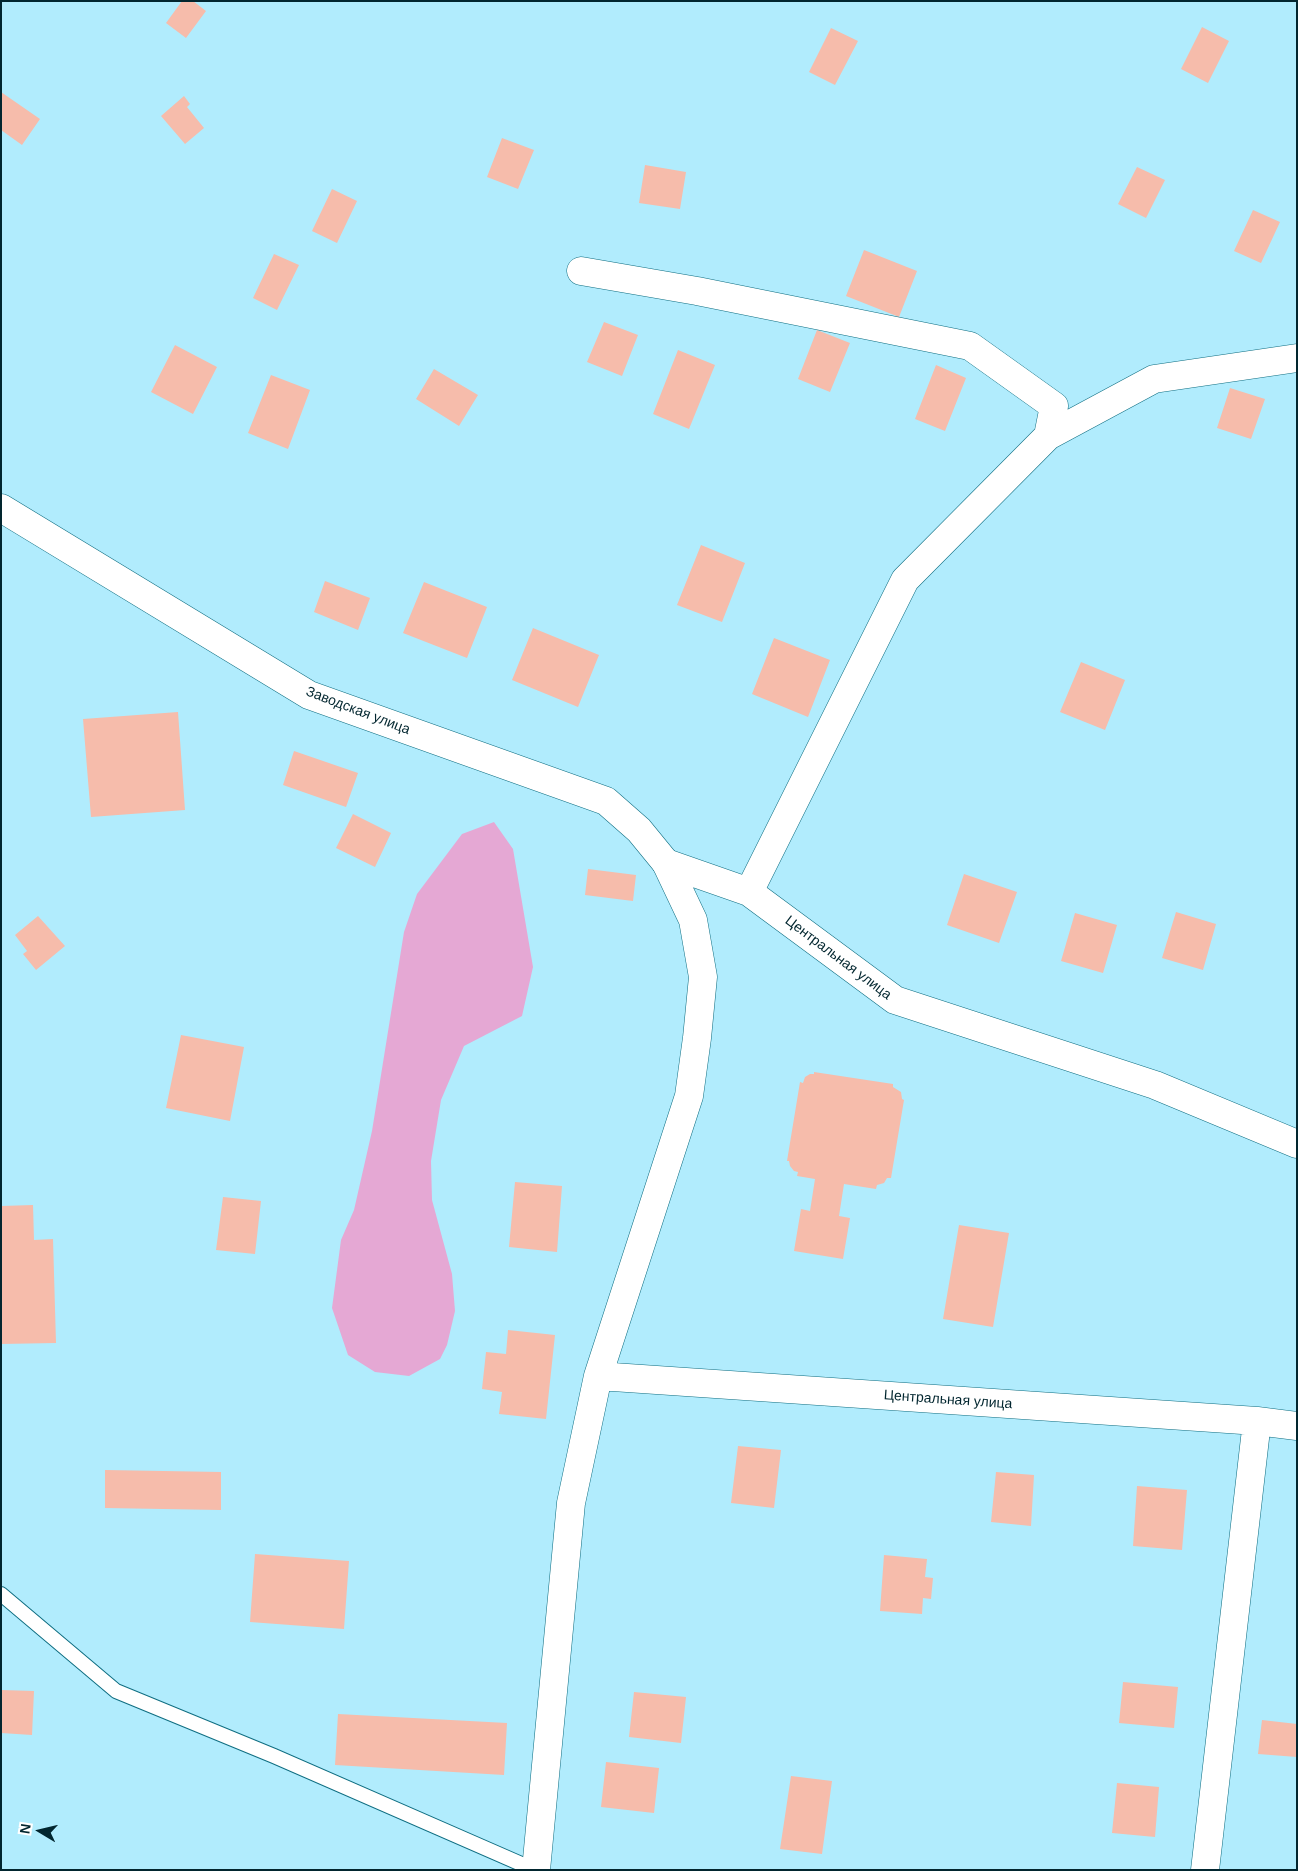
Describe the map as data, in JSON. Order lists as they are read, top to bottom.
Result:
{
  "streets": {
    "street": ["Заводская улица", "Центральная улица"]
  },
  "crossings": [
    ["Заводская улица", "Центральная улица"]
  ],
  "north": "left"
}
